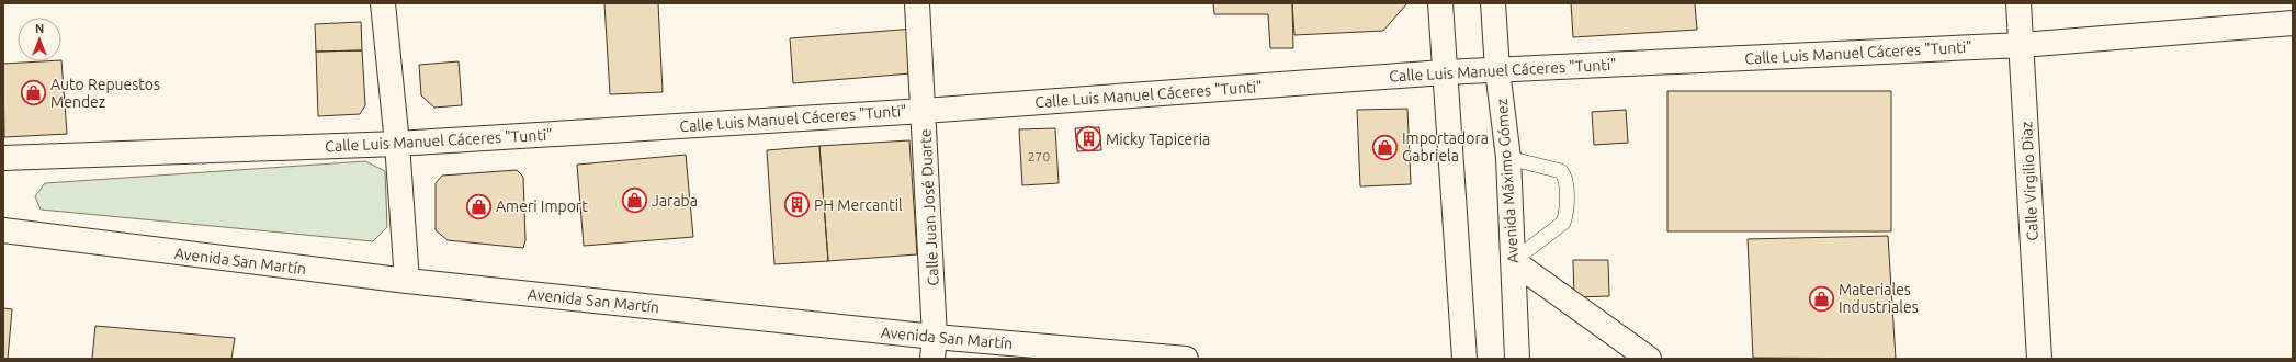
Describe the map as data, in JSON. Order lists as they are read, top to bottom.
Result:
{
  "streets": {
    "street": [
      "Calle Luis Manuel Cáceres \"Tunti\"",
      "Avenida Máximo Gómez",
      "Calle Virgilio Diaz",
      "Calle Juan José Duarte",
      "Avenida San Martín"
    ]
  },
  "crossings": [
    ["Calle Luis Manuel Cáceres \"Tunti\"", "Avenida Máximo Gómez"],
    ["Calle Luis Manuel Cáceres \"Tunti\"", "Calle Virgilio Diaz"],
    ["Calle Luis Manuel Cáceres \"Tunti\"", "Calle Juan José Duarte"],
    ["Calle Juan José Duarte", "Avenida San Martín"]
  ],
  "places": {
    "shop": [
      "Auto Repuestos Mendez",
      "Importadora Gabriela",
      "Jaraba",
      "Ameri Import",
      "Materiales Industriales"
    ],
    "building": ["Micky Tapiceria", "PH Mercantil"]
  },
  "house_numbers": ["270"],
  "north": "top"
}
